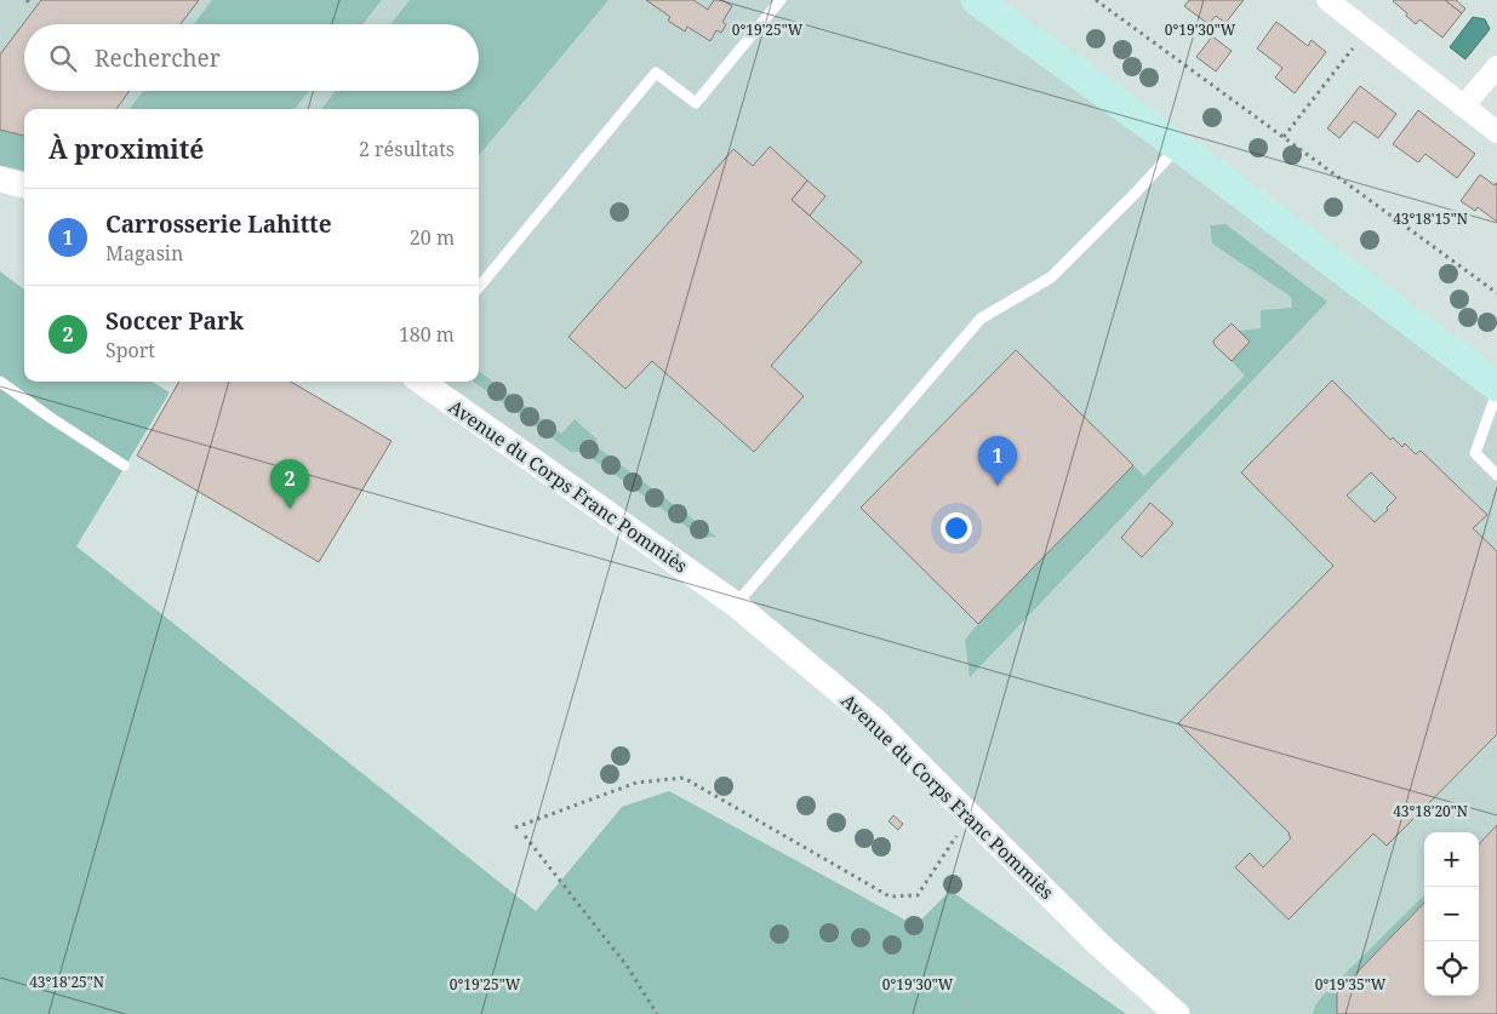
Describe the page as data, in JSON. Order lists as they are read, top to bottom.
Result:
{
  "streets": {
    "street": ["Avenue du Corps Franc Pommiès"]
  },
  "page": {
    "search": "Rechercher",
    "heading": ["À proximité", "2 résultats"],
    "list": [
      {
        "mark": "1",
        "name": "Carrosserie Lahitte",
        "note": "Magasin",
        "value": "20 m"
      },
      {
        "mark": "2",
        "name": "Soccer Park",
        "note": "Sport",
        "value": "180 m"
      }
    ],
    "pins": ["1", "2"],
    "map_buttons": ["+", "−"]
  },
  "coordinates": [
    "0°19'25\"W",
    "0°19'30\"W",
    "43°18'15\"N",
    "43°18'20\"N",
    "43°18'25\"N",
    "0°19'35\"W"
  ]
}
